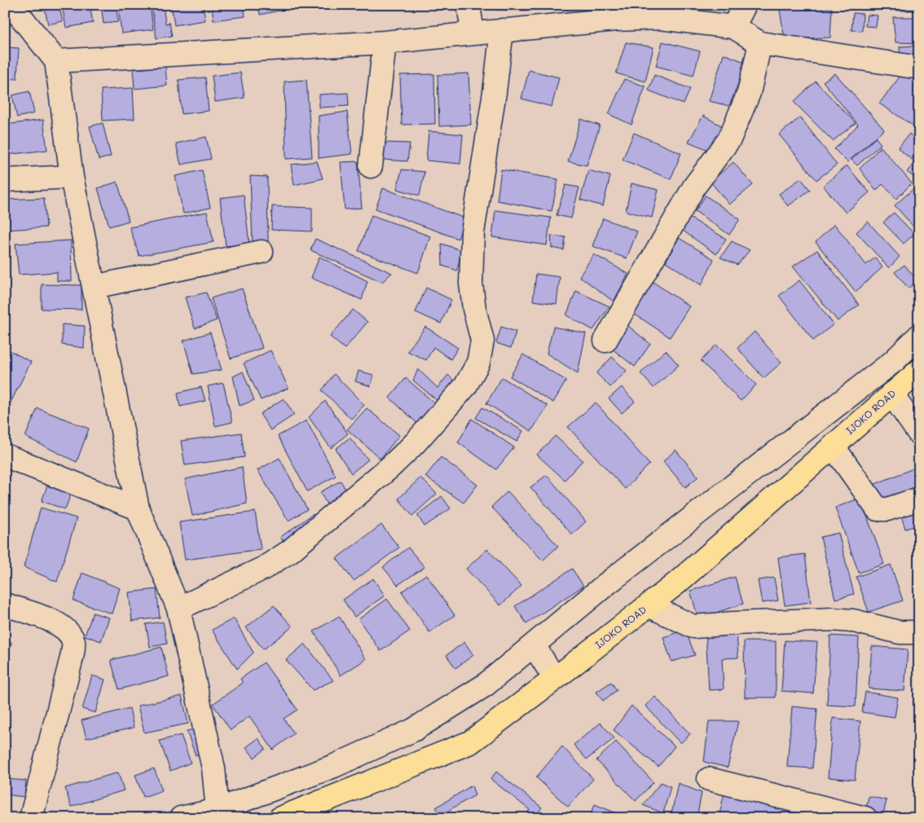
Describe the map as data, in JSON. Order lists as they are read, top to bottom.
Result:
{
  "streets": {
    "main road": ["IJOKO ROAD"]
  }
}
